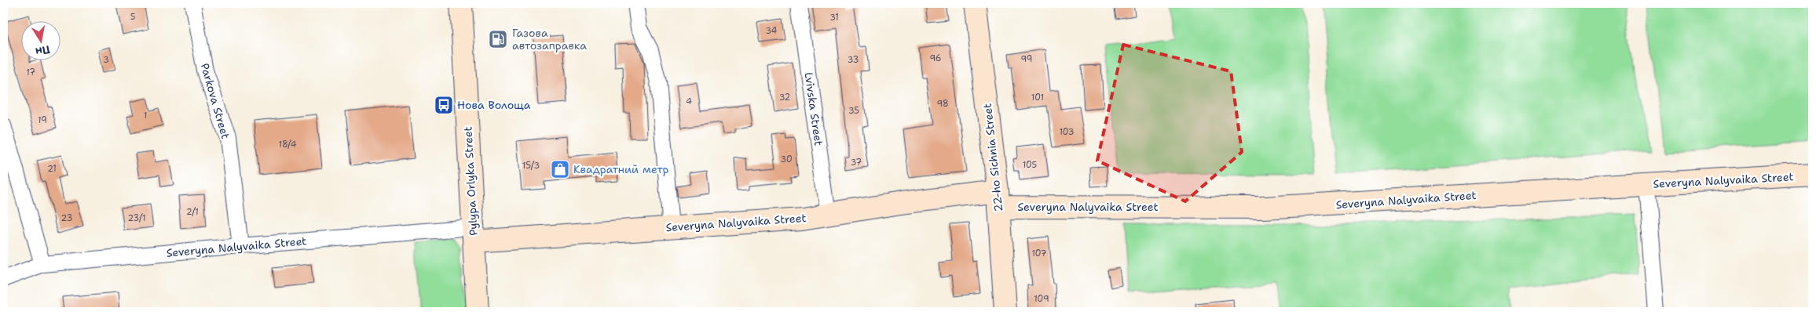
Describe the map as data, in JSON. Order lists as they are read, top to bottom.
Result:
{
  "streets": {
    "street": [
      "Parkova Street",
      "Lvivska Street",
      "22-ho Sichnia Street",
      "Severyna Nalyvaika Street",
      "Pylypa Orlyka Street"
    ]
  },
  "crossings": [
    ["Parkova Street", "Severyna Nalyvaika Street"],
    ["Lvivska Street", "Severyna Nalyvaika Street"],
    ["22-ho Sichnia Street", "Severyna Nalyvaika Street"],
    ["Severyna Nalyvaika Street", "Pylypa Orlyka Street"]
  ],
  "places": {
    "fuel station": ["Газова автозаправка"],
    "bus stop": ["Нова Волоща"],
    "shop": ["Квадратний метр"]
  },
  "house_numbers": [
    "5",
    "31",
    "34",
    "96",
    "99",
    "3",
    "33",
    "17",
    "32",
    "101",
    "4",
    "98",
    "35",
    "1",
    "19",
    "103",
    "18/4",
    "30",
    "37",
    "105",
    "15/3",
    "21",
    "2/1",
    "23",
    "23/1",
    "107",
    "109"
  ],
  "north": "bottom"
}
